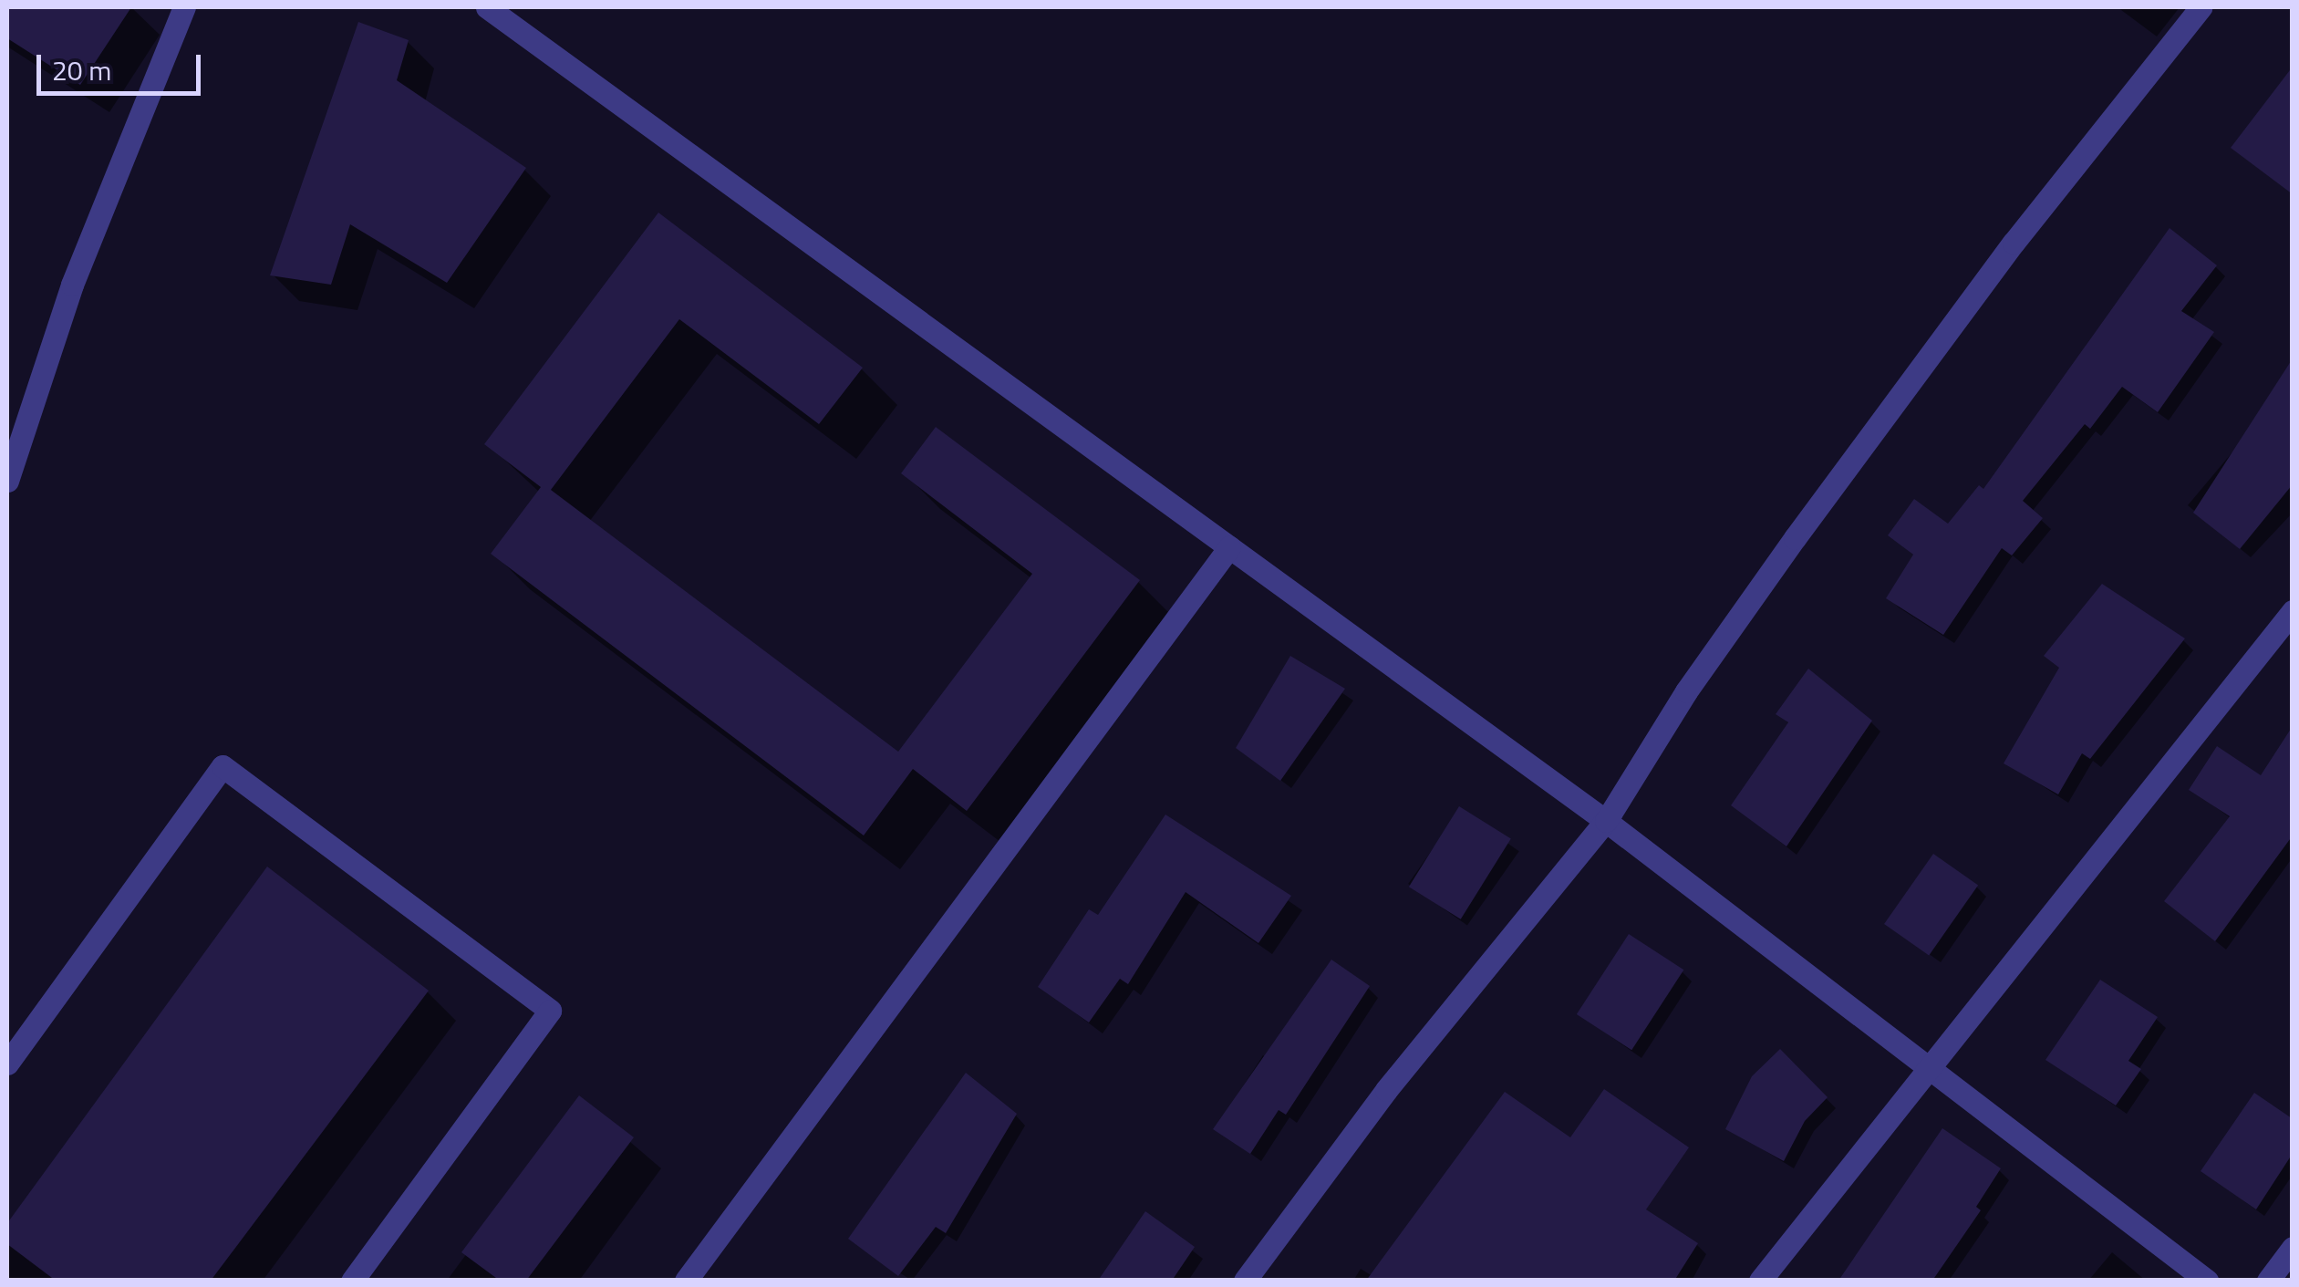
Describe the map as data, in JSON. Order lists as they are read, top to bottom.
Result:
{
  "scale_bar": "20 m"
}
